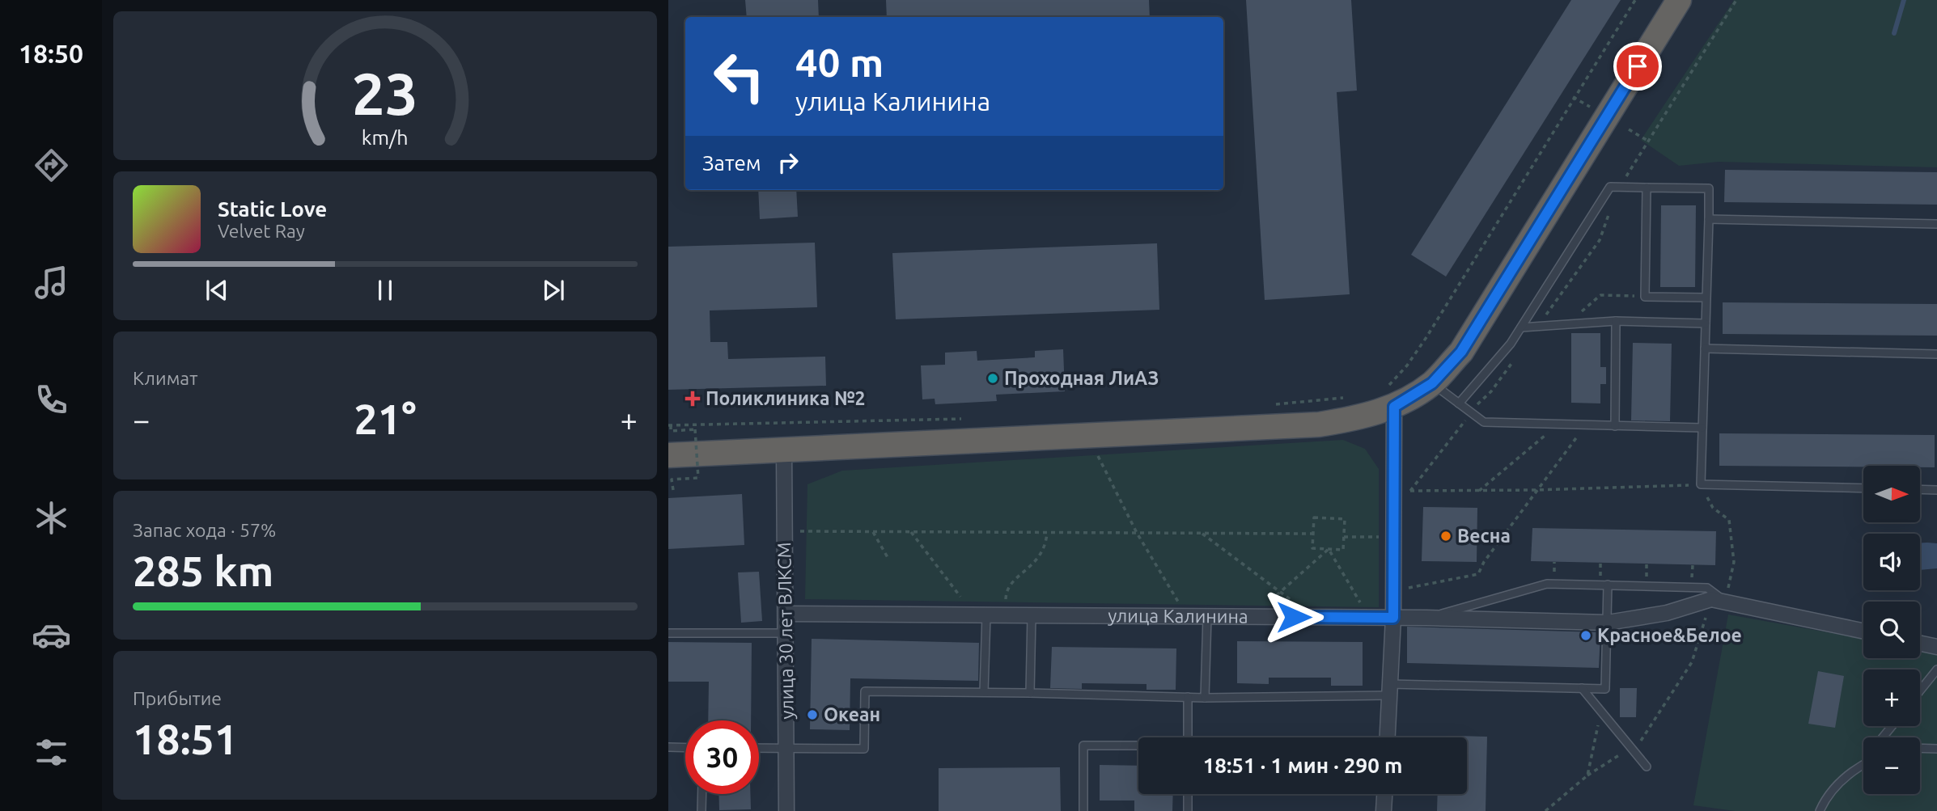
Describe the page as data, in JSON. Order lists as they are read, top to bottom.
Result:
{
  "streets": {
    "street": ["улица Калинина", "улица 30 лет ВЛКСМ"]
  },
  "crossings": [
    ["улица Калинина", "улица 30 лет ВЛКСМ"]
  ],
  "places": {
    "other": [
      "Проходная ЛиАЗ",
      "Весна",
      "Красное&Белое",
      "Океан"
    ],
    "health": ["Поликлиника №2"]
  },
  "north": "right",
  "page": {
    "tabs": "18:50",
    "turn": ["40 m", "улица Калинина"],
    "then": "Затем",
    "song": ["Static Love", "Velvet Ray"],
    "tile": [
      "Климат",
      ["Запас хода · 57%", "285 km"],
      ["Прибытие", "18:51"]
    ],
    "heat": ["−", "21°", "+"],
    "map_buttons": ["+", "−"],
    "limit": "30",
    "trip": "18:51 · 1 мин · 290 m",
    "gauge": ["23", "km/h"]
  }
}
